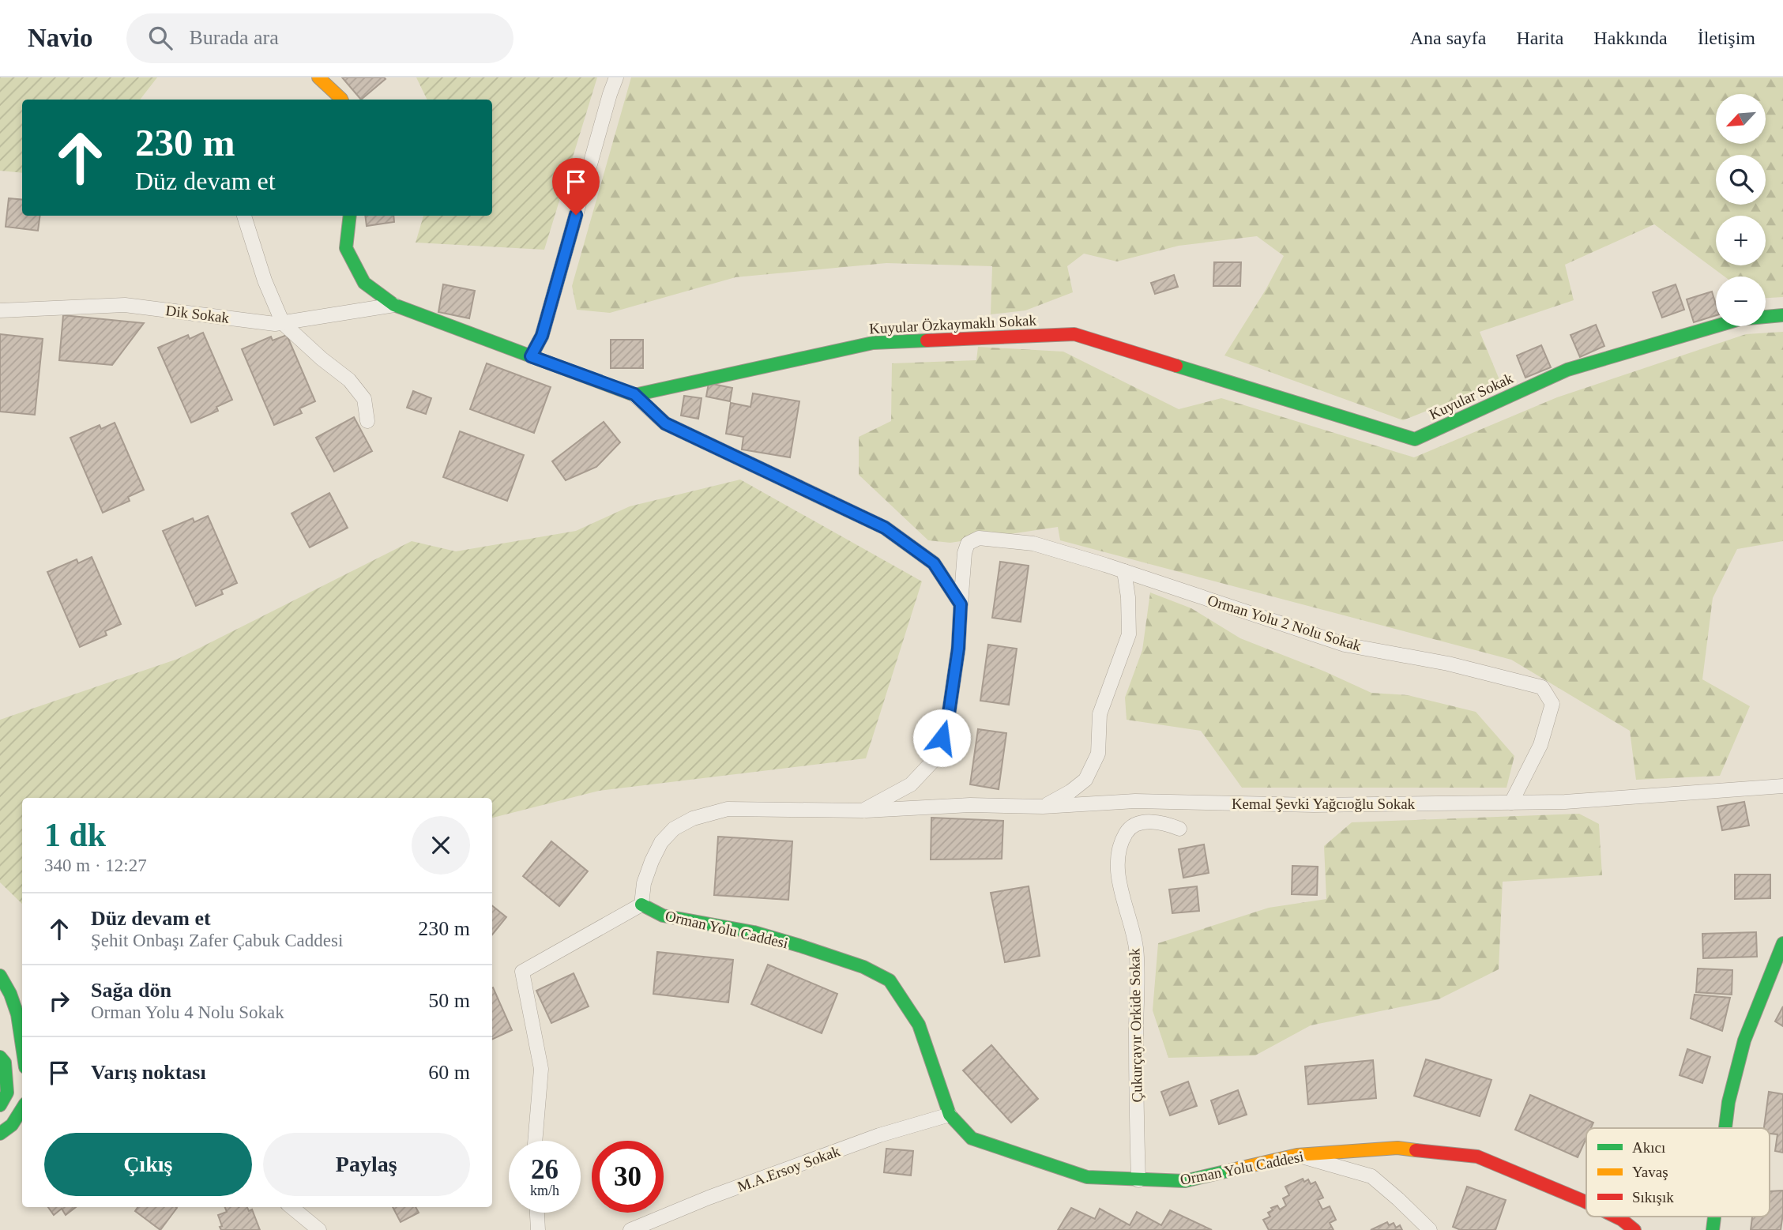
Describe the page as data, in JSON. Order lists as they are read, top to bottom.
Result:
{
  "streets": {
    "street": [
      "Dik Sokak",
      "Kuyular Özkaymaklı Sokak",
      "Kuyular Sokak",
      "Orman Yolu 2 Nolu Sokak",
      "Kemal Şevki Yağcıoğlu Sokak",
      "Orman Yolu Caddesi",
      "Çukurçayır Orkide Sokak",
      "M.A.Ersoy Sokak"
    ]
  },
  "crossings": [
    ["Kuyular Özkaymaklı Sokak", "Kuyular Sokak"],
    ["Orman Yolu 2 Nolu Sokak", "Kemal Şevki Yağcıoğlu Sokak"],
    ["Orman Yolu Caddesi", "Çukurçayır Orkide Sokak"],
    ["Orman Yolu Caddesi", "M.A.Ersoy Sokak"]
  ],
  "legend": ["Akıcı", "Yavaş", "Sıkışık"],
  "north": "bottom left",
  "page": {
    "header": "Navio",
    "search": "Burada ara",
    "nav": [
      "Ana sayfa",
      "Harita",
      "Hakkında",
      "İletişim"
    ],
    "map_buttons": ["+", "−"],
    "turn": ["230 m", "Düz devam et"],
    "heading": ["1 dk", "340 m · 12:27"],
    "list": [
      {
        "name": "Düz devam et",
        "note": "Şehit Onbaşı Zafer Çabuk Caddesi",
        "value": "230 m"
      },
      {
        "name": "Sağa dön",
        "note": "Orman Yolu 4 Nolu Sokak",
        "value": "50 m"
      },
      {
        "name": "Varış noktası",
        "value": "60 m"
      }
    ],
    "buttons": ["Çıkış", "Paylaş"],
    "speed": "26 km/h",
    "limit": "30"
  }
}
